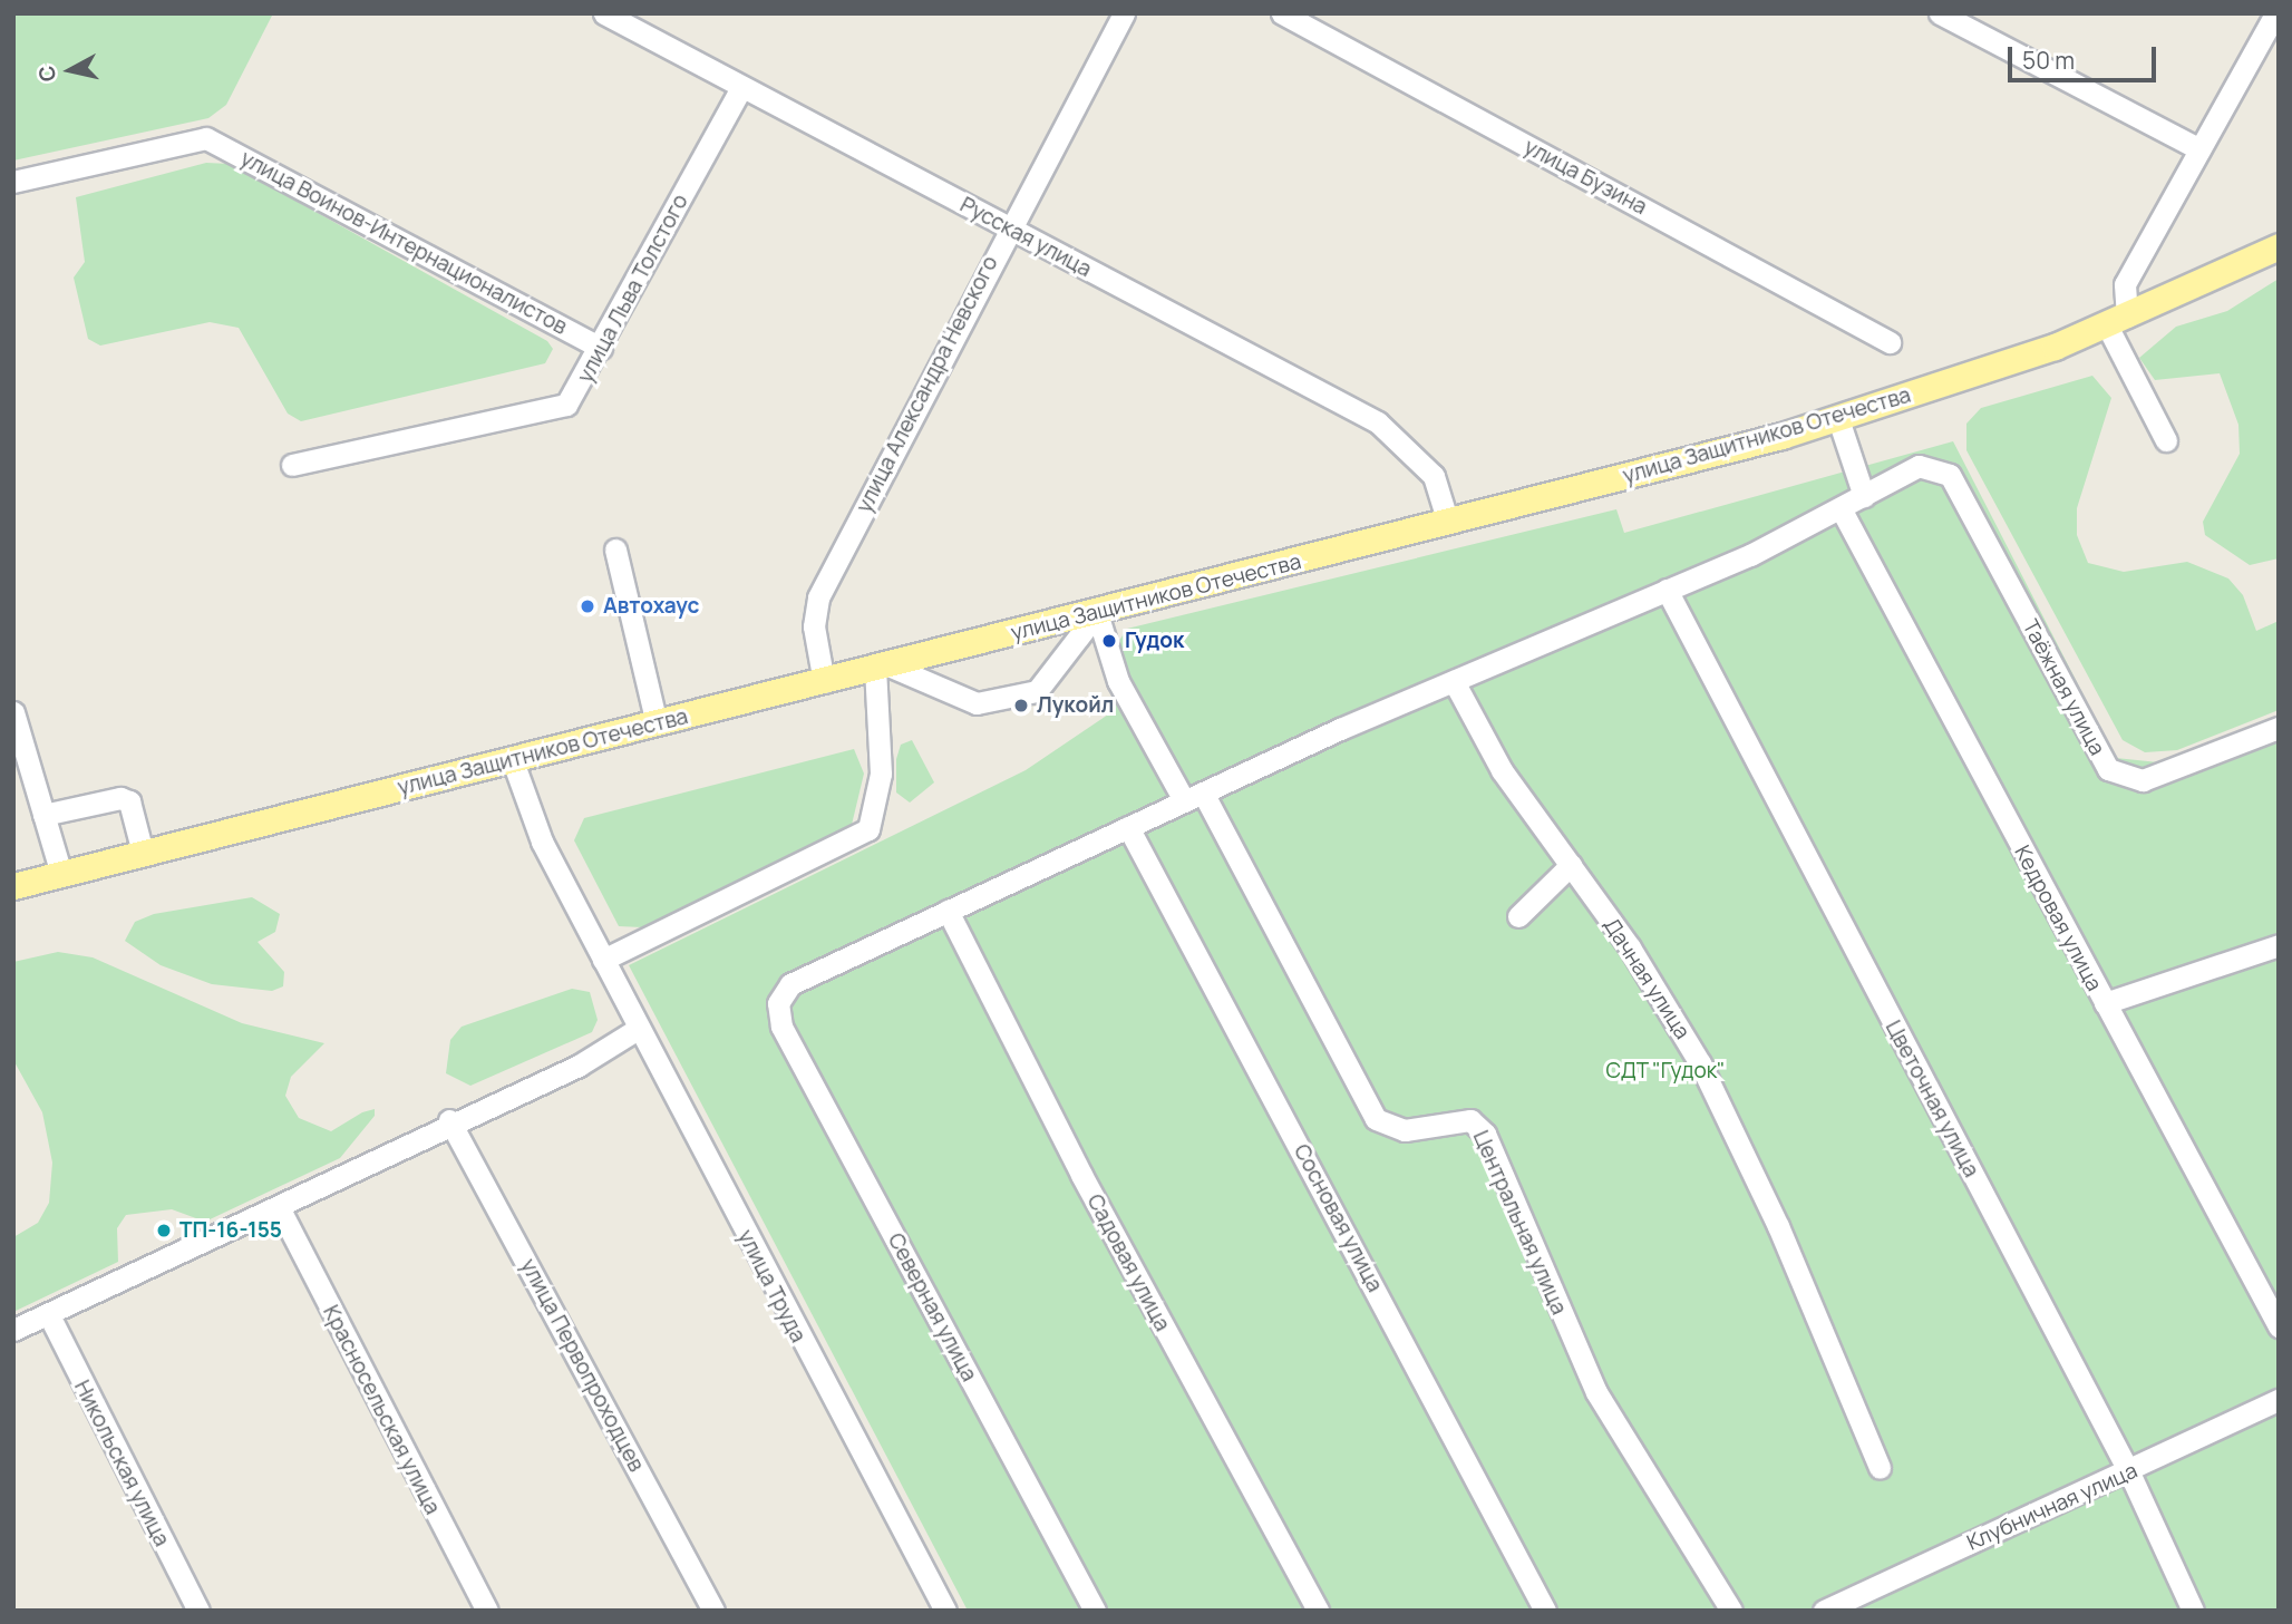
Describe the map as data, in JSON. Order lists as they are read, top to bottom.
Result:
{
  "streets": {
    "main road": ["улица Защитников Отечества"],
    "street": [
      "улица Бузина",
      "Русская улица",
      "улица Воинов-Интернационалистов",
      "улица Льва Толстого",
      "улица Александра Невского",
      "Таёжная улица",
      "Кедровая улица",
      "Дачная улица",
      "Цветочная улица",
      "Сосновая улица",
      "Центральная улица",
      "Садовая улица",
      "улица Труда",
      "Северная улица",
      "улица Первопроходцев",
      "Красносельская улица",
      "Никольская улица",
      "Клубничная улица"
    ]
  },
  "crossings": [
    ["Русская улица", "улица Льва Толстого"],
    ["Русская улица", "улица Александра Невского"],
    ["Русская улица", "улица Защитников Отечества"],
    ["улица Воинов-Интернационалистов", "улица Льва Толстого"],
    ["улица Александра Невского", "улица Защитников Отечества"],
    ["улица Защитников Отечества", "улица Труда"],
    ["Цветочная улица", "Клубничная улица"],
    ["Садовая улица", "Северная улица"]
  ],
  "parks": ["СДТ \"Гудок\""],
  "places": [
    "Автохаус",
    "Гудок",
    "Лукойл",
    "ТП-16-155"
  ],
  "scale_bar": "50 m",
  "north": "left"
}
